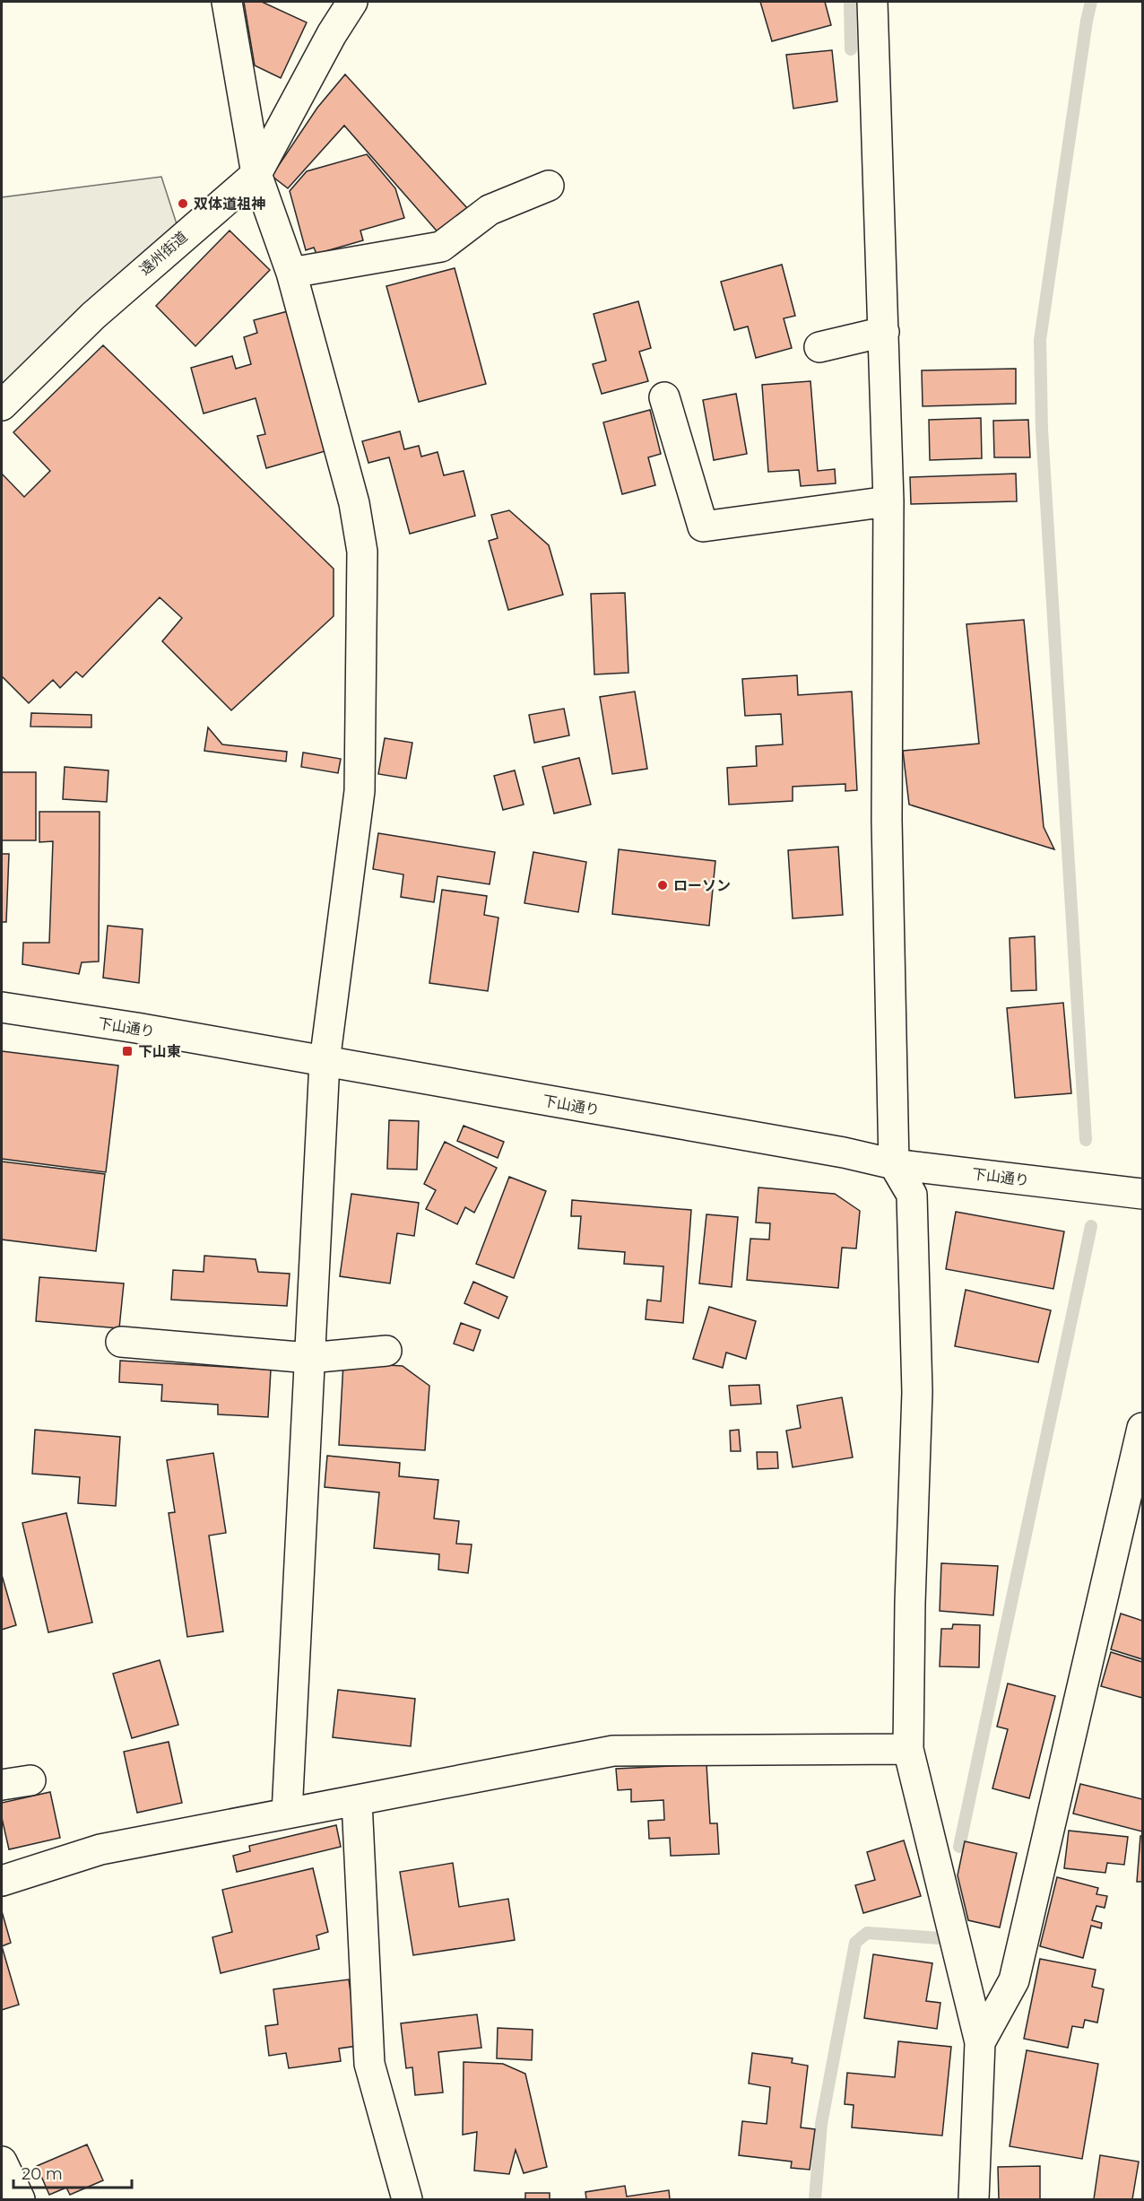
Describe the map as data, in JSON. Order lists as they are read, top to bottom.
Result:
{
  "streets": {
    "street": ["遠州街道", "下山通り"]
  },
  "places": {
    "other": ["双体道祖神", "ローソン"],
    "transit": ["下山東"]
  },
  "scale_bar": "20 m"
}
